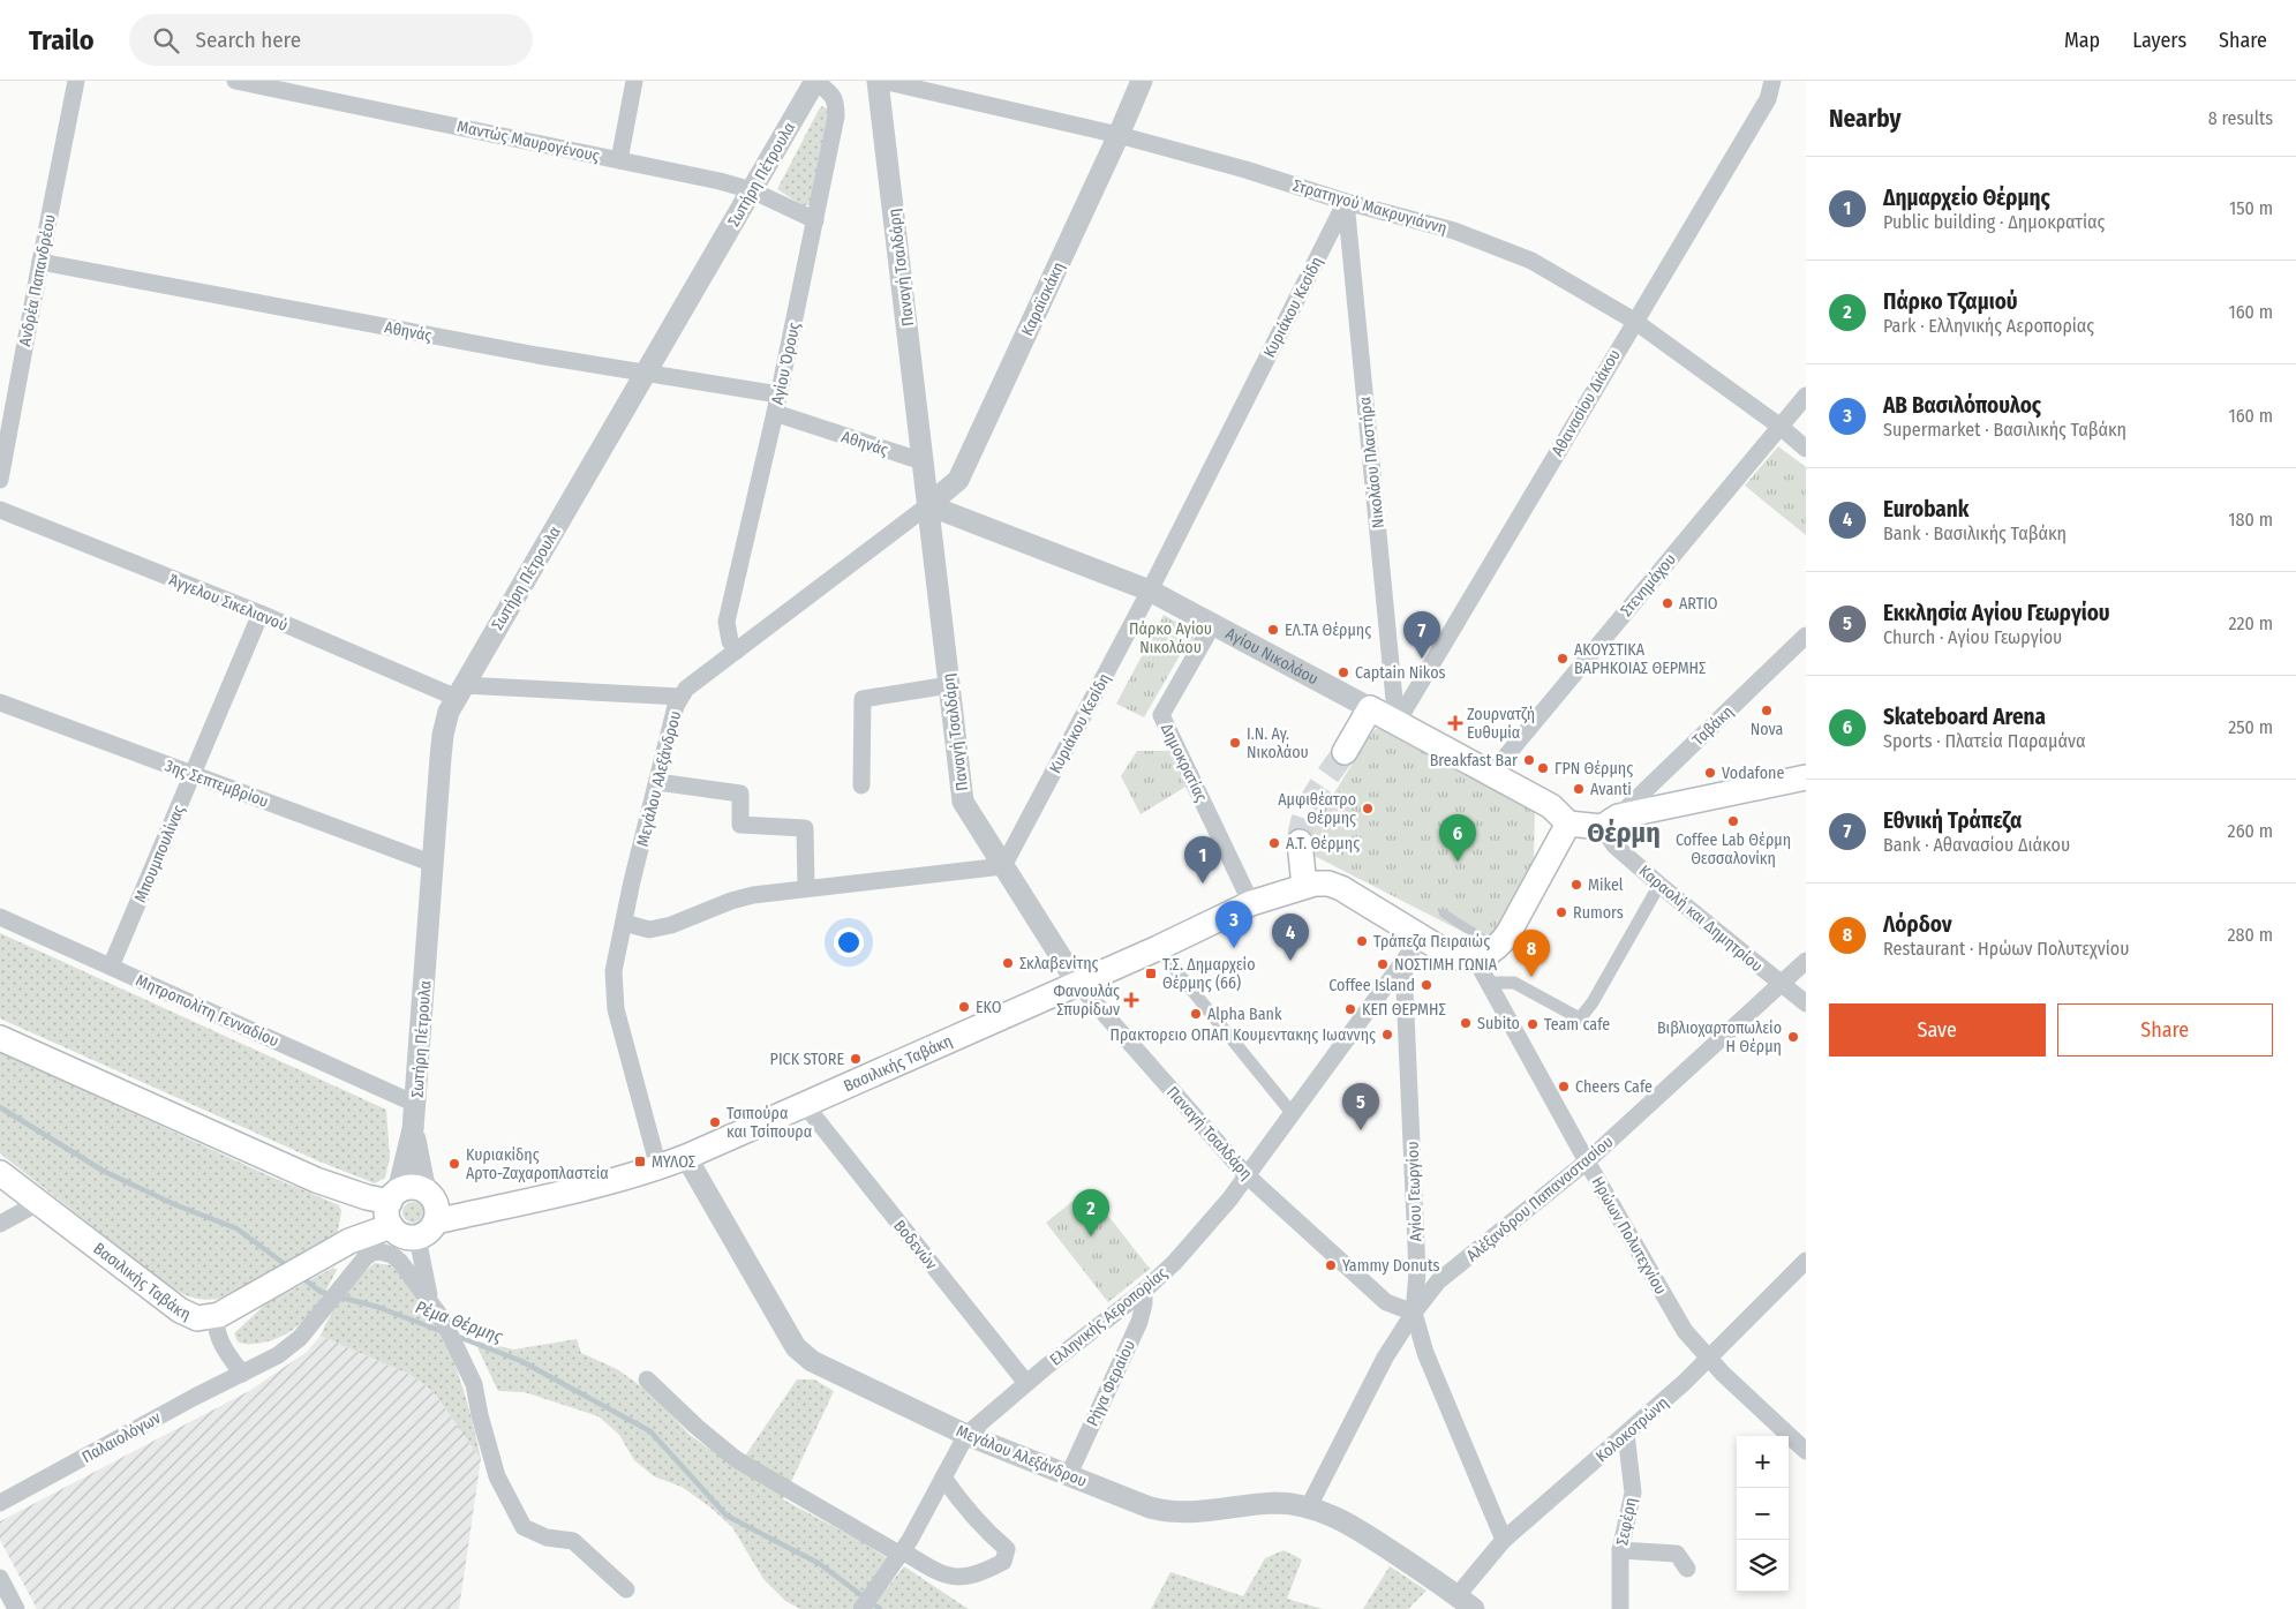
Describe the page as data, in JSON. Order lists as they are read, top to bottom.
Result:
{
  "streets": {
    "main road": ["Αγίου Νικολάου", "Βασιλικής Ταβάκη"],
    "street": [
      "Μαντώς Μαυρογένους",
      "Σωτήρη Πέτρουλα",
      "Στρατηγού Μακρυγιάννη",
      "Παναγή Τσαλδάρη",
      "Ανδρέα Παπανδρέου",
      "Καραϊσκάκη",
      "Κυριάκου Κεσίδη",
      "Αθηνάς",
      "Αγίου Όρους",
      "Αθανασίου Διάκου",
      "Νικολάου Πλαστήρα",
      "Στενημάχου",
      "Άγγελου Σικελιανού",
      "Ταβάκη",
      "Δημοκρατίας",
      "Μεγάλου Αλεξάνδρου",
      "3ης Σεπτεμβρίου",
      "Μπουμπουλίνας",
      "Καραολή και Δημητρίου",
      "Μητροπολίτη Γενναδίου",
      "Αγίου Γεωργίου",
      "Αλέξανδρου Παπαναστασίου",
      "Ηρώων Πολυτεχνίου",
      "Βοδενών",
      "Ελληνικής Αεροπορίας",
      "Ρήγα Φεραίου",
      "Κολοκοτρώνη",
      "Παλαιολόγων",
      "Σεφέρη"
    ]
  },
  "crossings": [
    ["Μαντώς Μαυρογένους", "Σωτήρη Πέτρουλα"],
    ["Μαντώς Μαυρογένους", "Αγίου Όρους"],
    ["Σωτήρη Πέτρουλα", "Αθηνάς"],
    ["Σωτήρη Πέτρουλα", "Αγίου Όρους"],
    ["Σωτήρη Πέτρουλα", "Άγγελου Σικελιανού"],
    ["Σωτήρη Πέτρουλα", "3ης Σεπτεμβρίου"],
    ["Σωτήρη Πέτρουλα", "Μητροπολίτη Γενναδίου"],
    ["Σωτήρη Πέτρουλα", "Βασιλικής Ταβάκη"],
    ["Στρατηγού Μακρυγιάννη", "Παναγή Τσαλδάρη"],
    ["Στρατηγού Μακρυγιάννη", "Καραϊσκάκη"],
    ["Στρατηγού Μακρυγιάννη", "Κυριάκου Κεσίδη"],
    ["Στρατηγού Μακρυγιάννη", "Αθανασίου Διάκου"],
    ["Στρατηγού Μακρυγιάννη", "Νικολάου Πλαστήρα"],
    ["Στρατηγού Μακρυγιάννη", "Στενημάχου"],
    ["Παναγή Τσαλδάρη", "Καραϊσκάκη"],
    ["Παναγή Τσαλδάρη", "Κυριάκου Κεσίδη"],
    ["Παναγή Τσαλδάρη", "Αθηνάς"],
    ["Παναγή Τσαλδάρη", "Αγίου Νικολάου"],
    ["Παναγή Τσαλδάρη", "Μεγάλου Αλεξάνδρου"],
    ["Παναγή Τσαλδάρη", "Βασιλικής Ταβάκη"],
    ["Παναγή Τσαλδάρη", "Αγίου Γεωργίου"],
    ["Παναγή Τσαλδάρη", "Αλέξανδρου Παπαναστασίου"],
    ["Παναγή Τσαλδάρη", "Ελληνικής Αεροπορίας"],
    ["Ανδρέα Παπανδρέου", "Αθηνάς"],
    ["Καραϊσκάκη", "Αγίου Νικολάου"],
    ["Καραϊσκάκη", "Μεγάλου Αλεξάνδρου"],
    ["Κυριάκου Κεσίδη", "Νικολάου Πλαστήρα"],
    ["Κυριάκου Κεσίδη", "Αγίου Νικολάου"],
    ["Αθηνάς", "Αγίου Όρους"],
    ["Αγίου Όρους", "Μεγάλου Αλεξάνδρου"],
    ["Αθανασίου Διάκου", "Νικολάου Πλαστήρα"],
    ["Αθανασίου Διάκου", "Αγίου Νικολάου"],
    ["Νικολάου Πλαστήρα", "Αγίου Νικολάου"],
    ["Στενημάχου", "Αγίου Νικολάου"],
    ["Άγγελου Σικελιανού", "Μεγάλου Αλεξάνδρου"],
    ["Άγγελου Σικελιανού", "Μπουμπουλίνας"],
    ["Αγίου Νικολάου", "Δημοκρατίας"],
    ["Αγίου Νικολάου", "Μεγάλου Αλεξάνδρου"],
    ["Ταβάκη", "Καραολή και Δημητρίου"],
    ["Δημοκρατίας", "Βασιλικής Ταβάκη"],
    ["Μεγάλου Αλεξάνδρου", "Βασιλικής Ταβάκη"],
    ["Μεγάλου Αλεξάνδρου", "Αλέξανδρου Παπαναστασίου"],
    ["Μεγάλου Αλεξάνδρου", "Ελληνικής Αεροπορίας"],
    ["Μεγάλου Αλεξάνδρου", "Ρήγα Φεραίου"],
    ["Μεγάλου Αλεξάνδρου", "Κολοκοτρώνη"],
    ["3ης Σεπτεμβρίου", "Μπουμπουλίνας"],
    ["Μπουμπουλίνας", "Μητροπολίτη Γενναδίου"],
    ["Καραολή και Δημητρίου", "Αλέξανδρου Παπαναστασίου"],
    ["Βασιλικής Ταβάκη", "Ηρώων Πολυτεχνίου"],
    ["Βασιλικής Ταβάκη", "Βοδενών"],
    ["Βασιλικής Ταβάκη", "Ελληνικής Αεροπορίας"],
    ["Αγίου Γεωργίου", "Αλέξανδρου Παπαναστασίου"],
    ["Αγίου Γεωργίου", "Ελληνικής Αεροπορίας"],
    ["Αγίου Γεωργίου", "Κολοκοτρώνη"],
    ["Αλέξανδρου Παπαναστασίου", "Ηρώων Πολυτεχνίου"],
    ["Ηρώων Πολυτεχνίου", "Κολοκοτρώνη"],
    ["Βοδενών", "Ελληνικής Αεροπορίας"],
    ["Ελληνικής Αεροπορίας", "Ρήγα Φεραίου"],
    ["Κολοκοτρώνη", "Σεφέρη"]
  ],
  "districts": ["Θέρμη"],
  "water": ["Ρέμα Θέρμης"],
  "parks": ["Πάρκο Αγίου Νικολάου"],
  "places": {
    "other": [
      "ARTIO",
      "ΕΛ.ΤΑ Θέρμης",
      "ΑΚΟΥΣΤΙΚΑ ΒΑΡΗΚΟΙΑΣ ΘΕΡΜΗΣ",
      "Captain Nikos",
      "Nova",
      "Ι.Ν. Αγ. Νικολάου",
      "Breakfast Bar",
      "ΓΡΝ Θέρμης",
      "Vodafone",
      "Avanti",
      "Αμφιθέατρο Θέρμης",
      "Coffee Lab Θέρμη Θεσσαλονίκη",
      "Α.Τ. Θέρμης",
      "Mikel",
      "Rumors",
      "Τράπεζα Πειραιώς",
      "Σκλαβενίτης",
      "ΝΟΣΤΙΜΗ ΓΩΝΙΑ",
      "Coffee Island",
      "EKO",
      "ΚΕΠ ΘΕΡΜΗΣ",
      "Alpha Bank",
      "Subito",
      "Team cafe",
      "Πρακτορειο ΟΠΑΠ Κουμεντακης Ιωαννης",
      "Βιβλιοχαρτοπωλείο Η Θέρμη",
      "PICK STORE",
      "Cheers Cafe",
      "Τσιπούρα και Τσίπουρα",
      "Κυριακίδης Αρτο-Ζαχαροπλαστεία",
      "Yammy Donuts"
    ],
    "health": ["Ζουρνατζή Ευθυμία", "Φανουλάς Σπυρίδων"],
    "transit": ["Τ.Σ. Δημαρχείο Θέρμης (66)", "ΜΥΛΟΣ"]
  },
  "page": {
    "header": "Trailo",
    "search": "Search here",
    "nav": ["Map", "Layers", "Share"],
    "heading": ["Nearby", "8 results"],
    "list": [
      {
        "mark": "1",
        "name": "Δημαρχείο Θέρμης",
        "note": "Public building · Δημοκρατίας",
        "value": "150 m"
      },
      {
        "mark": "2",
        "name": "Πάρκο Τζαμιού",
        "note": "Park · Ελληνικής Αεροπορίας",
        "value": "160 m"
      },
      {
        "mark": "3",
        "name": "ΑΒ Βασιλόπουλος",
        "note": "Supermarket · Βασιλικής Ταβάκη",
        "value": "160 m"
      },
      {
        "mark": "4",
        "name": "Eurobank",
        "note": "Bank · Βασιλικής Ταβάκη",
        "value": "180 m"
      },
      {
        "mark": "5",
        "name": "Εκκλησία Αγίου Γεωργίου",
        "note": "Church · Αγίου Γεωργίου",
        "value": "220 m"
      },
      {
        "mark": "6",
        "name": "Skateboard Arena",
        "note": "Sports · Πλατεία Παραμάνα",
        "value": "250 m"
      },
      {
        "mark": "7",
        "name": "Εθνική Τράπεζα",
        "note": "Bank · Αθανασίου Διάκου",
        "value": "260 m"
      },
      {
        "mark": "8",
        "name": "Λόρδον",
        "note": "Restaurant · Ηρώων Πολυτεχνίου",
        "value": "280 m"
      }
    ],
    "pins": [
      "7",
      "6",
      "1",
      "3",
      "4",
      "8",
      "5",
      "2"
    ],
    "buttons": ["Save", "Share"],
    "map_buttons": ["+", "−"]
  }
}
